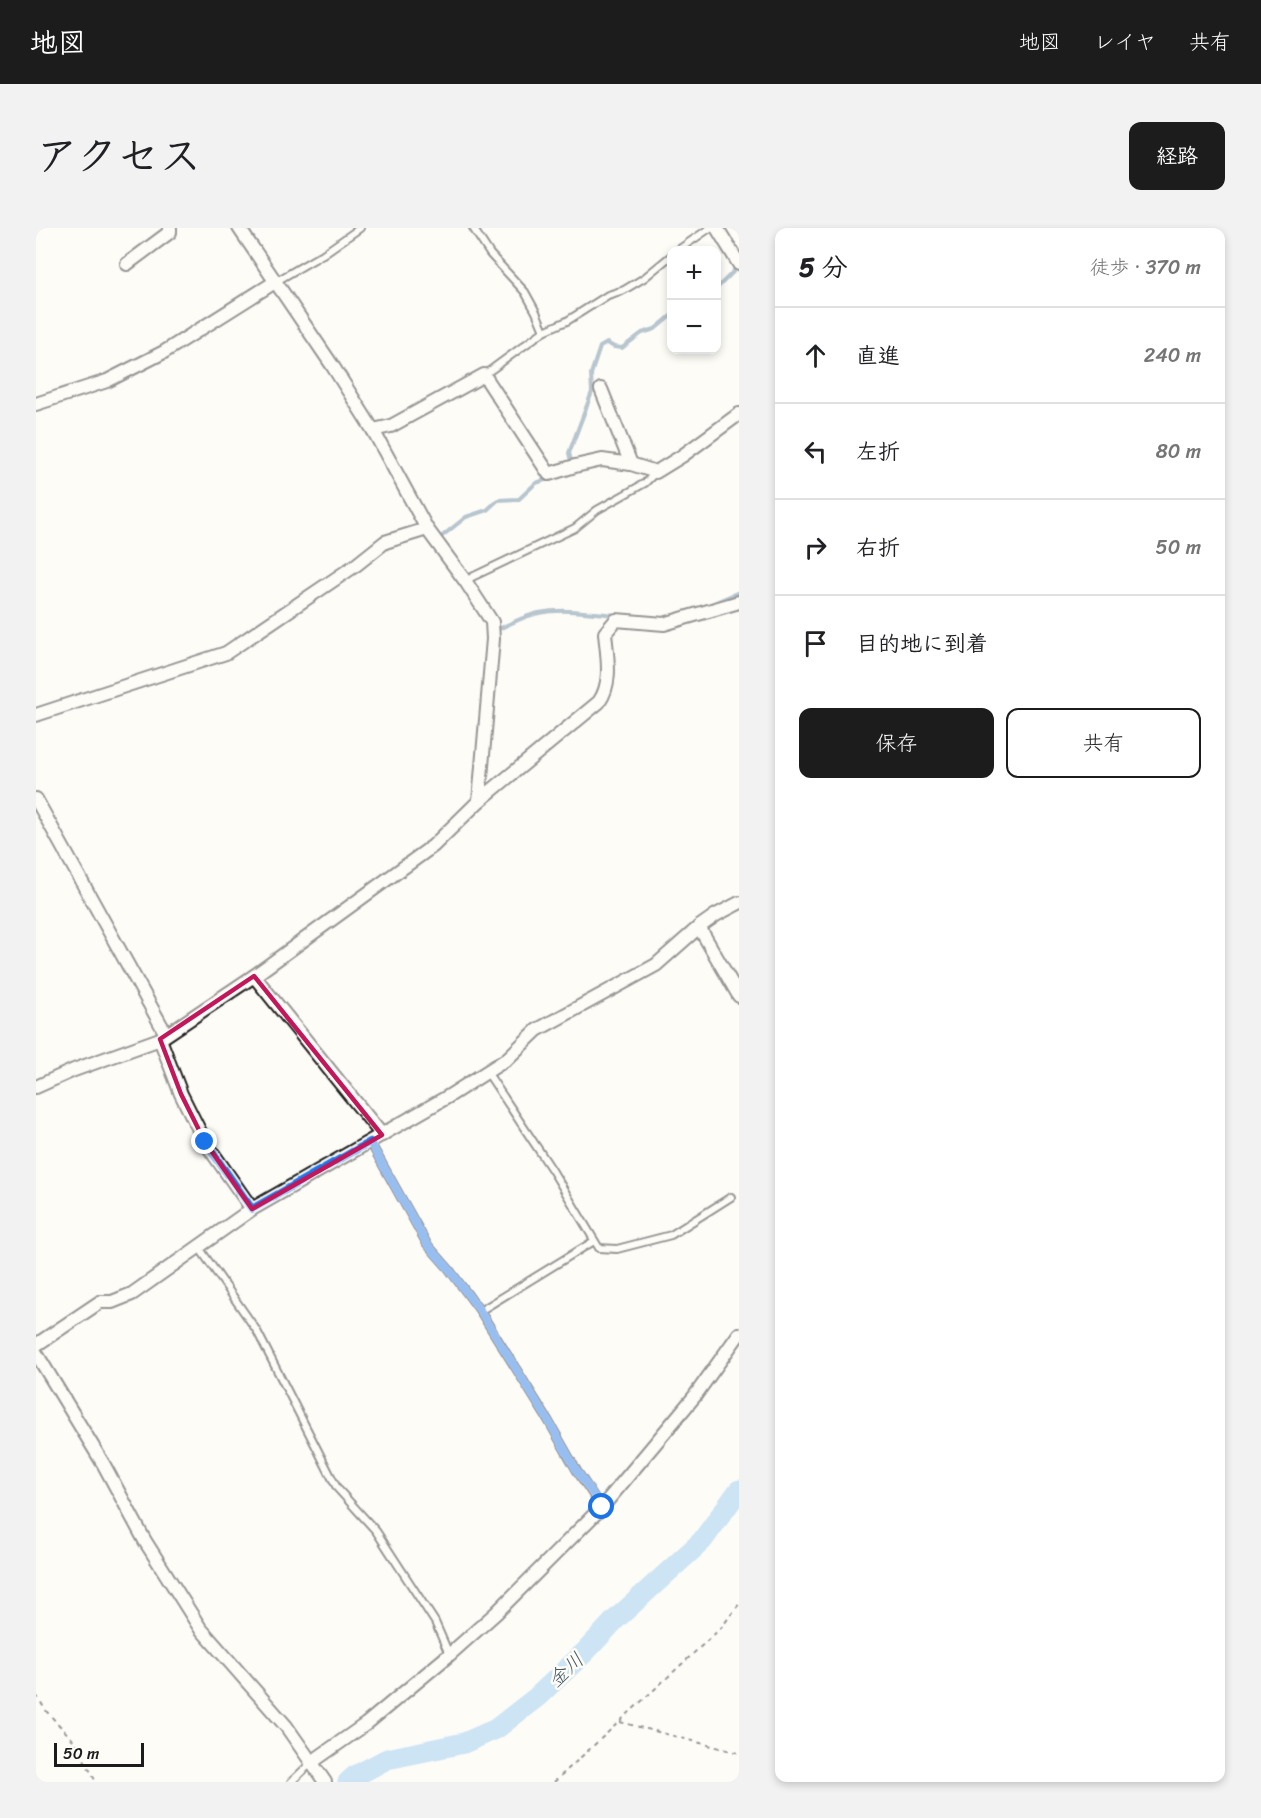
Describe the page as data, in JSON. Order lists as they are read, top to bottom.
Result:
{
  "water": ["金川"],
  "scale_bar": "50 m",
  "page": {
    "header": "地図",
    "nav": ["地図", "レイヤ", "共有"],
    "title": "アクセス",
    "buttons": [
      "経路",
      ["保存", "共有"]
    ],
    "heading": ["5 分", "徒歩 · 370 m"],
    "map_buttons": ["+", "−"],
    "list": [
      ["直進", "240 m"],
      ["左折", "80 m"],
      ["右折", "50 m"],
      "目的地に到着"
    ],
    "scale": "50 m"
  }
}
